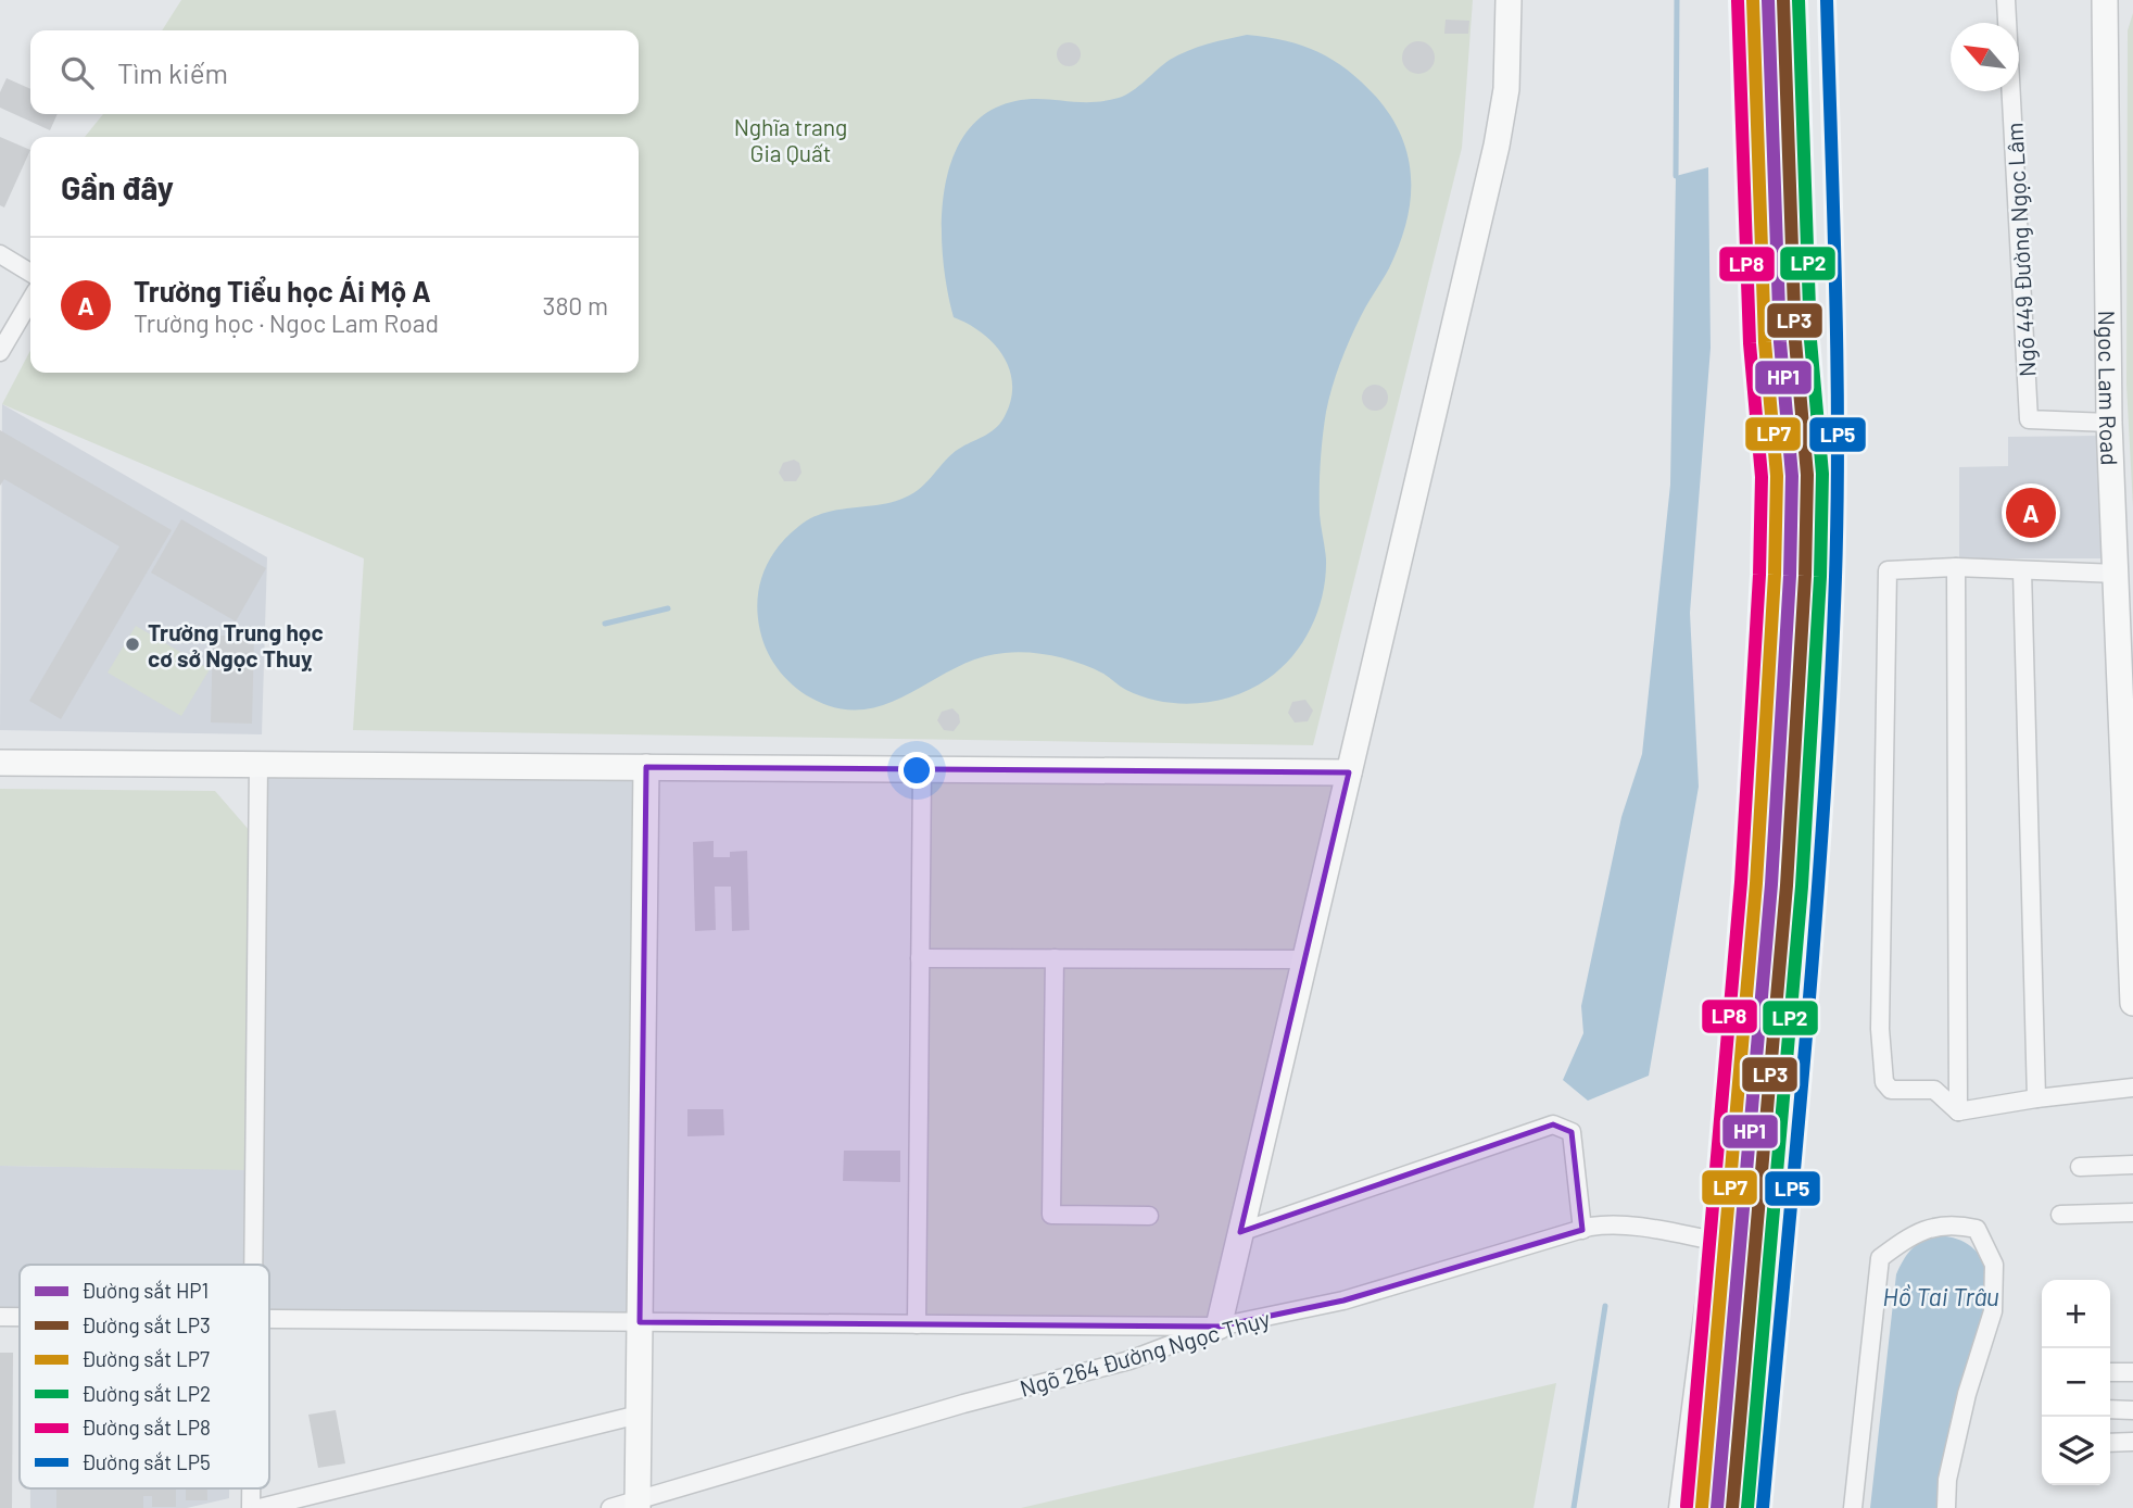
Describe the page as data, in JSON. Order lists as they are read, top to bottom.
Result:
{
  "streets": {
    "street": ["Ngõ 449 Đường Ngọc Lâm", "Ngoc Lam Road", "Ngõ 264 Đường Ngọc Thụy"]
  },
  "crossings": [
    ["Ngõ 449 Đường Ngọc Lâm", "Ngoc Lam Road"]
  ],
  "water": ["Hồ Tai Trâu"],
  "parks": ["Nghĩa trang Gia Quất"],
  "places": ["Trường Trung học cơ sở Ngọc Thuỵ"],
  "lines": [
    "rail line HP1",
    "rail line LP3",
    "rail line LP7",
    "rail line LP2",
    "rail line LP5",
    "rail line LP8"
  ],
  "legend": [
    "Đường sắt HP1",
    "Đường sắt LP3",
    "Đường sắt LP7",
    "Đường sắt LP2",
    "Đường sắt LP8",
    "Đường sắt LP5"
  ],
  "north": "top left",
  "page": {
    "search": "Tìm kiếm",
    "heading": "Gần đây",
    "list": [
      {
        "mark": "A",
        "name": "Trường Tiểu học Ái Mộ A",
        "note": "Trường học · Ngoc Lam Road",
        "value": "380 m"
      }
    ],
    "pins": "A",
    "map_buttons": ["+", "−"]
  }
}
